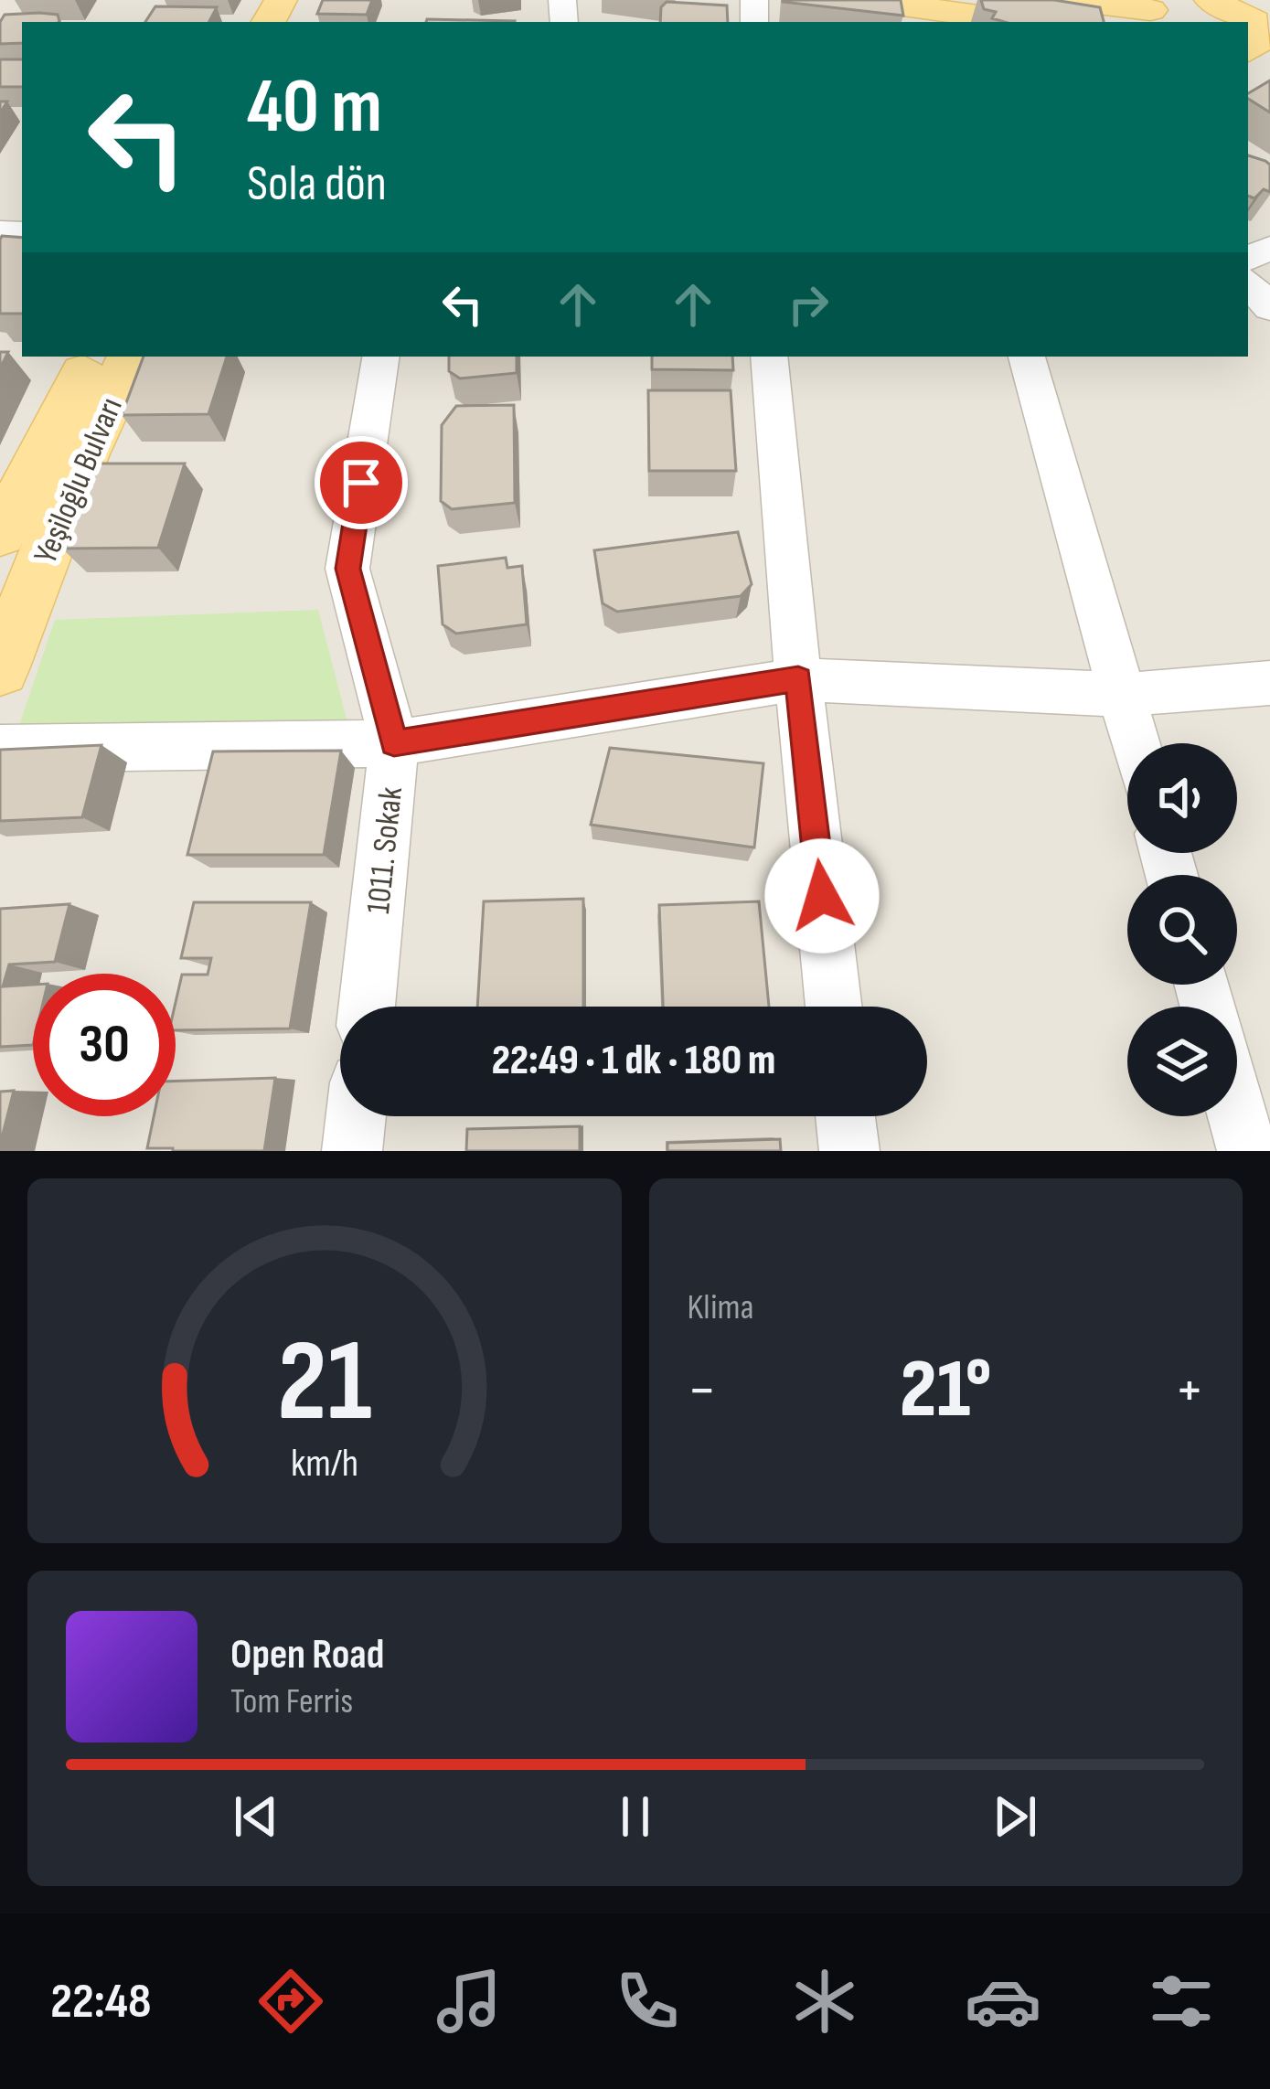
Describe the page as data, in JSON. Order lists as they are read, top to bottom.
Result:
{
  "streets": {
    "main road": ["Yeşiloğlu Bulvarı"],
    "street": ["1011. Sokak"]
  },
  "page": {
    "turn": ["40 m", "Sola dön"],
    "limit": "30",
    "trip": "22:49 · 1 dk · 180 m",
    "tile": "Klima",
    "heat": ["−", "21°", "+"],
    "song": ["Open Road", "Tom Ferris"],
    "tabs": "22:48",
    "gauge": ["21", "km/h"]
  }
}
